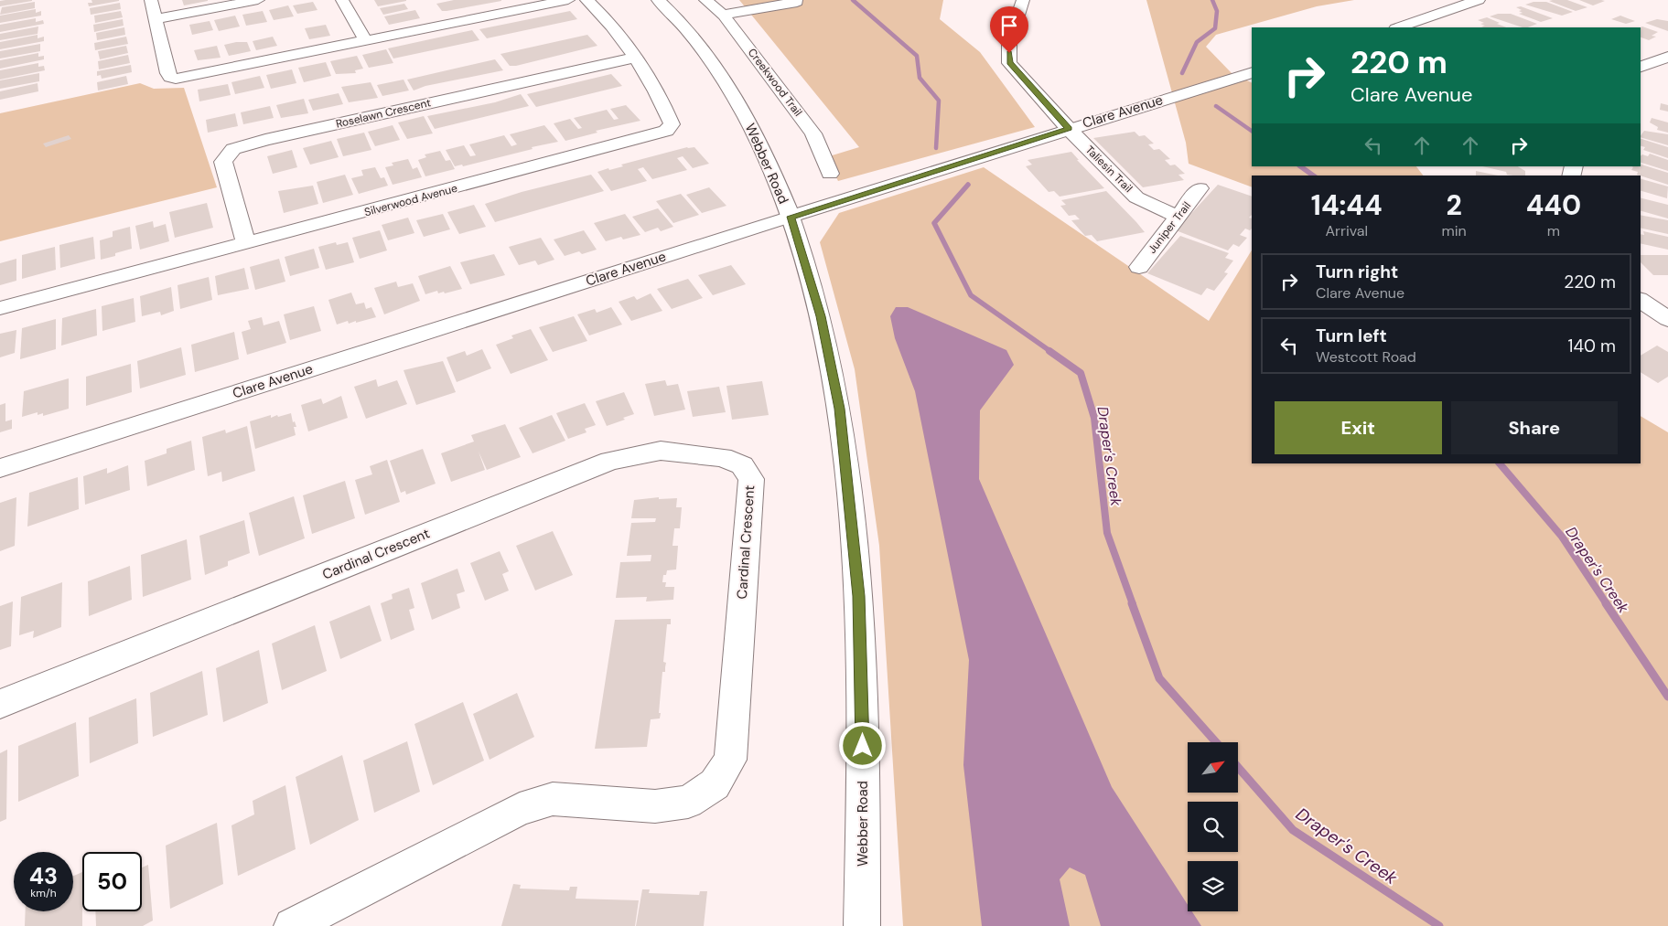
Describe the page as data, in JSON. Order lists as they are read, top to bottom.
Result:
{
  "streets": {
    "street": [
      "Creekwood Trail",
      "Clare Avenue",
      "Roselawn Crescent",
      "Webber Road",
      "Taliesin Trail",
      "Silverwood Avenue",
      "Juniper Trail",
      "Cardinal Crescent"
    ]
  },
  "crossings": [
    ["Clare Avenue", "Webber Road"],
    ["Clare Avenue", "Taliesin Trail"],
    ["Roselawn Crescent", "Silverwood Avenue"],
    ["Taliesin Trail", "Juniper Trail"]
  ],
  "water": ["Draper's Creek"],
  "north": "top right",
  "page": {
    "turn": ["220 m", "Clare Avenue"],
    "eta": [
      "14:44",
      "Arrival",
      "2",
      "min",
      "440",
      "m"
    ],
    "list": [
      {
        "name": "Turn right",
        "note": "Clare Avenue",
        "value": "220 m"
      },
      {
        "name": "Turn left",
        "note": "Westcott Road",
        "value": "140 m"
      }
    ],
    "buttons": ["Exit", "Share"],
    "speed": "43 km/h",
    "limit": "50"
  }
}
